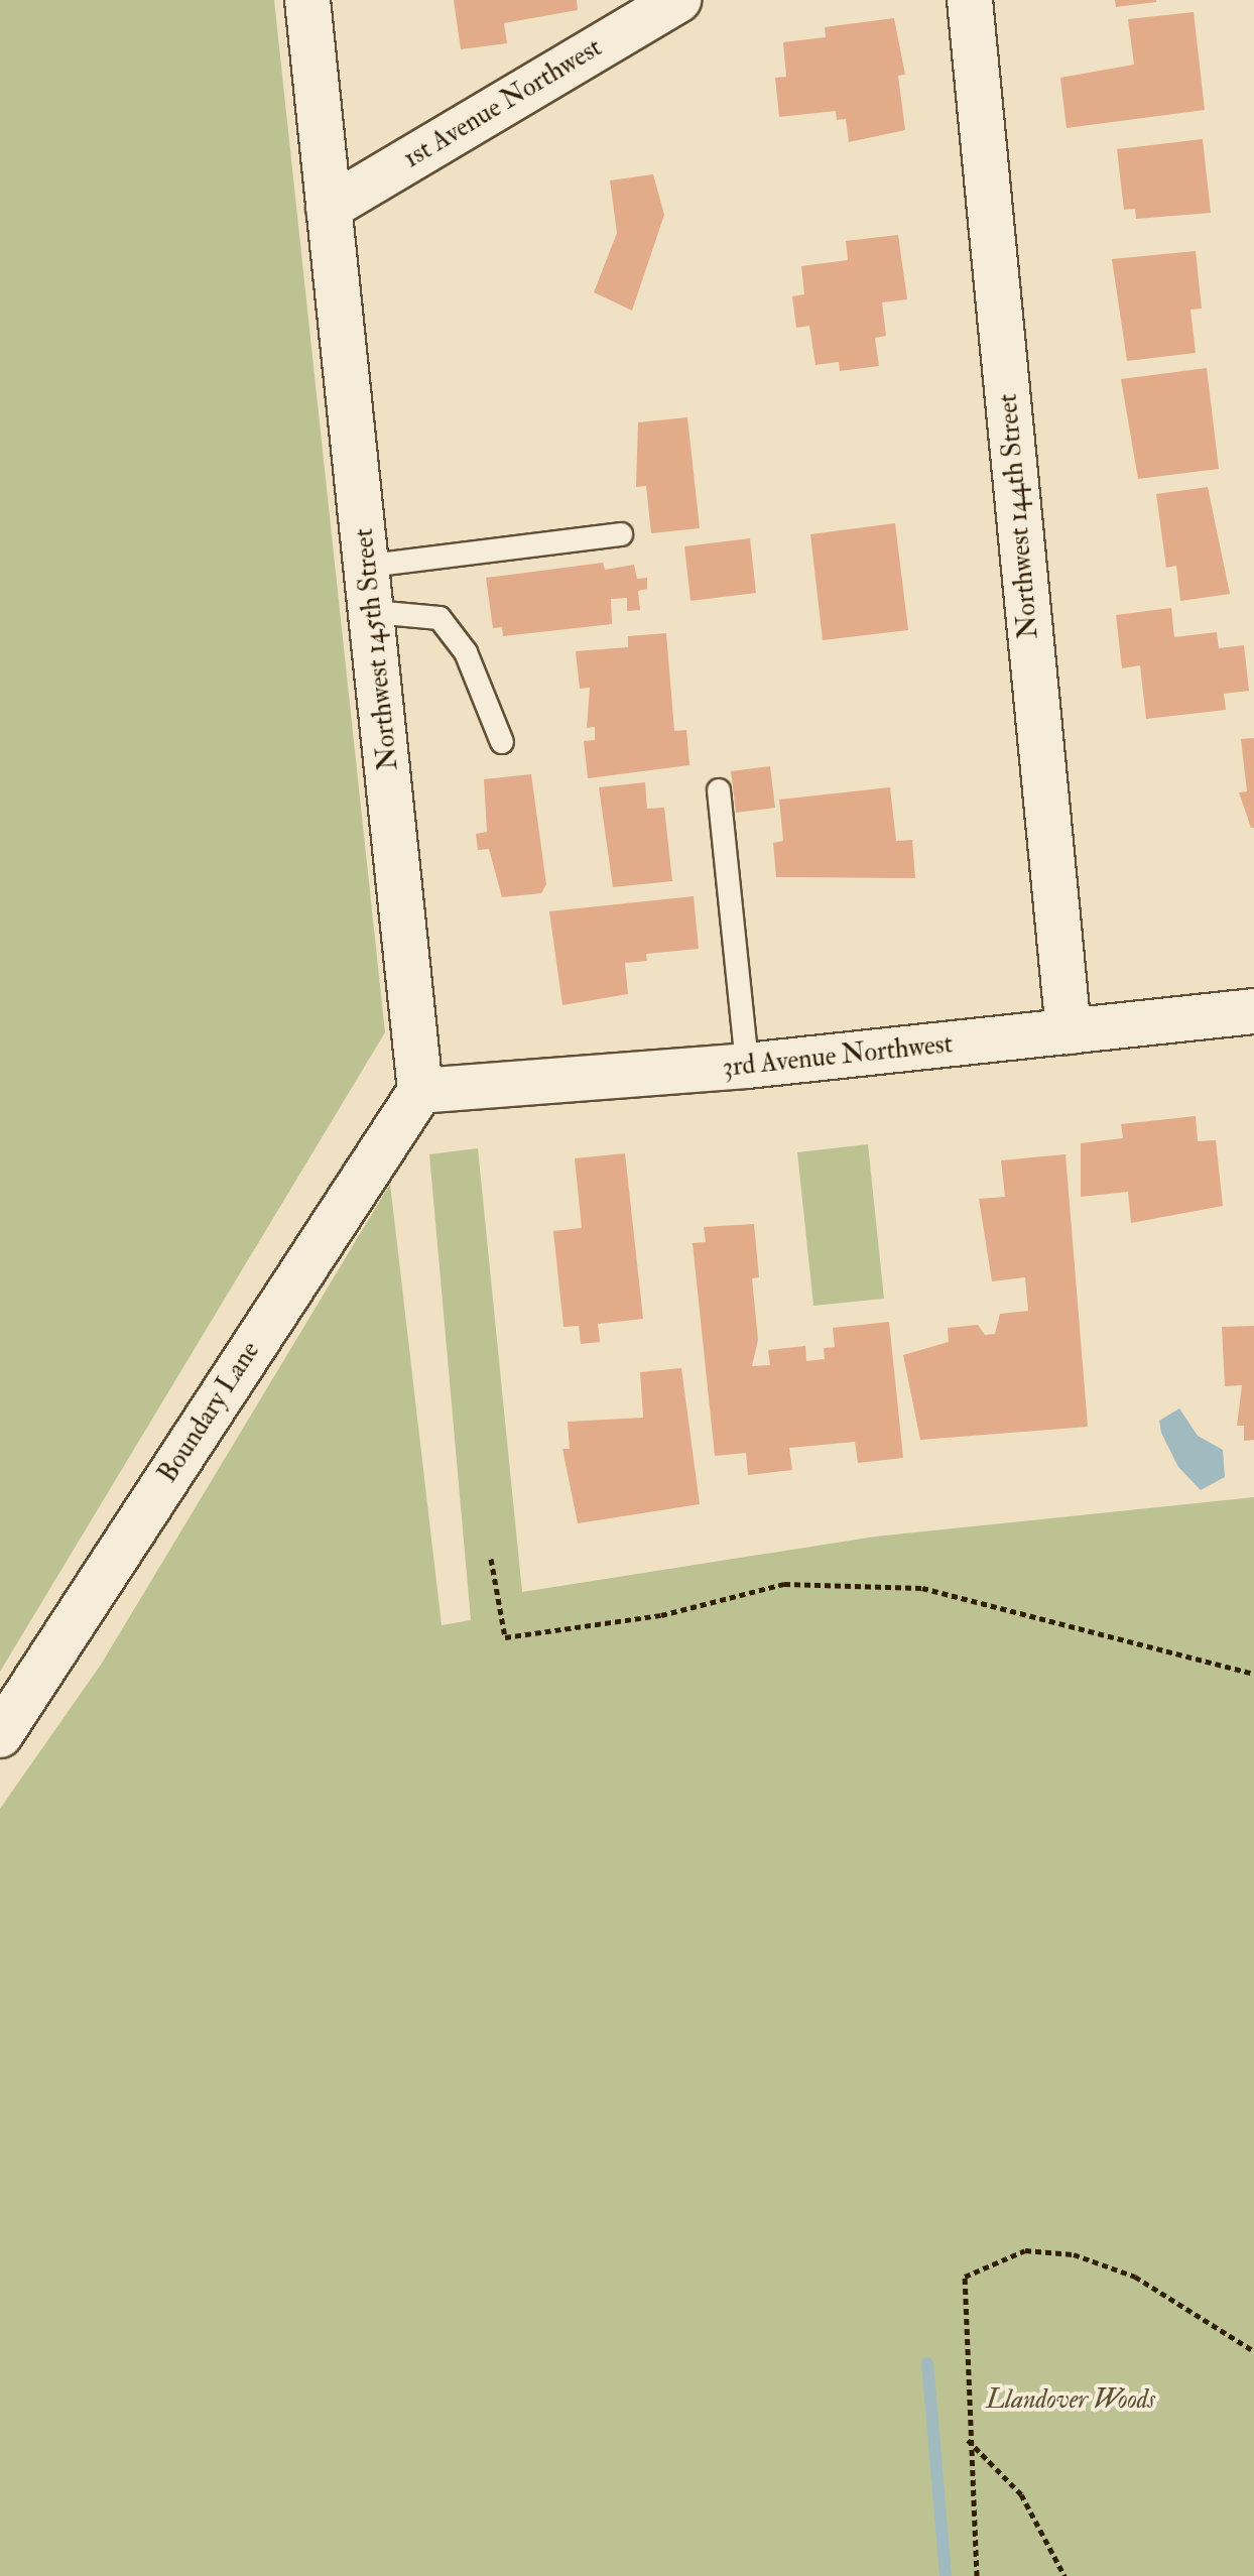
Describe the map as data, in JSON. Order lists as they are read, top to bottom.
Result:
{
  "streets": {
    "street": [
      "1st Avenue Northwest",
      "Northwest 144th Street",
      "Northwest 145th Street",
      "3rd Avenue Northwest",
      "Boundary Lane"
    ]
  },
  "crossings": [
    ["1st Avenue Northwest", "Northwest 145th Street"],
    ["Northwest 144th Street", "3rd Avenue Northwest"],
    ["Northwest 145th Street", "3rd Avenue Northwest"],
    ["Northwest 145th Street", "Boundary Lane"],
    ["3rd Avenue Northwest", "Boundary Lane"]
  ],
  "parks": ["Llandover Woods"]
}
